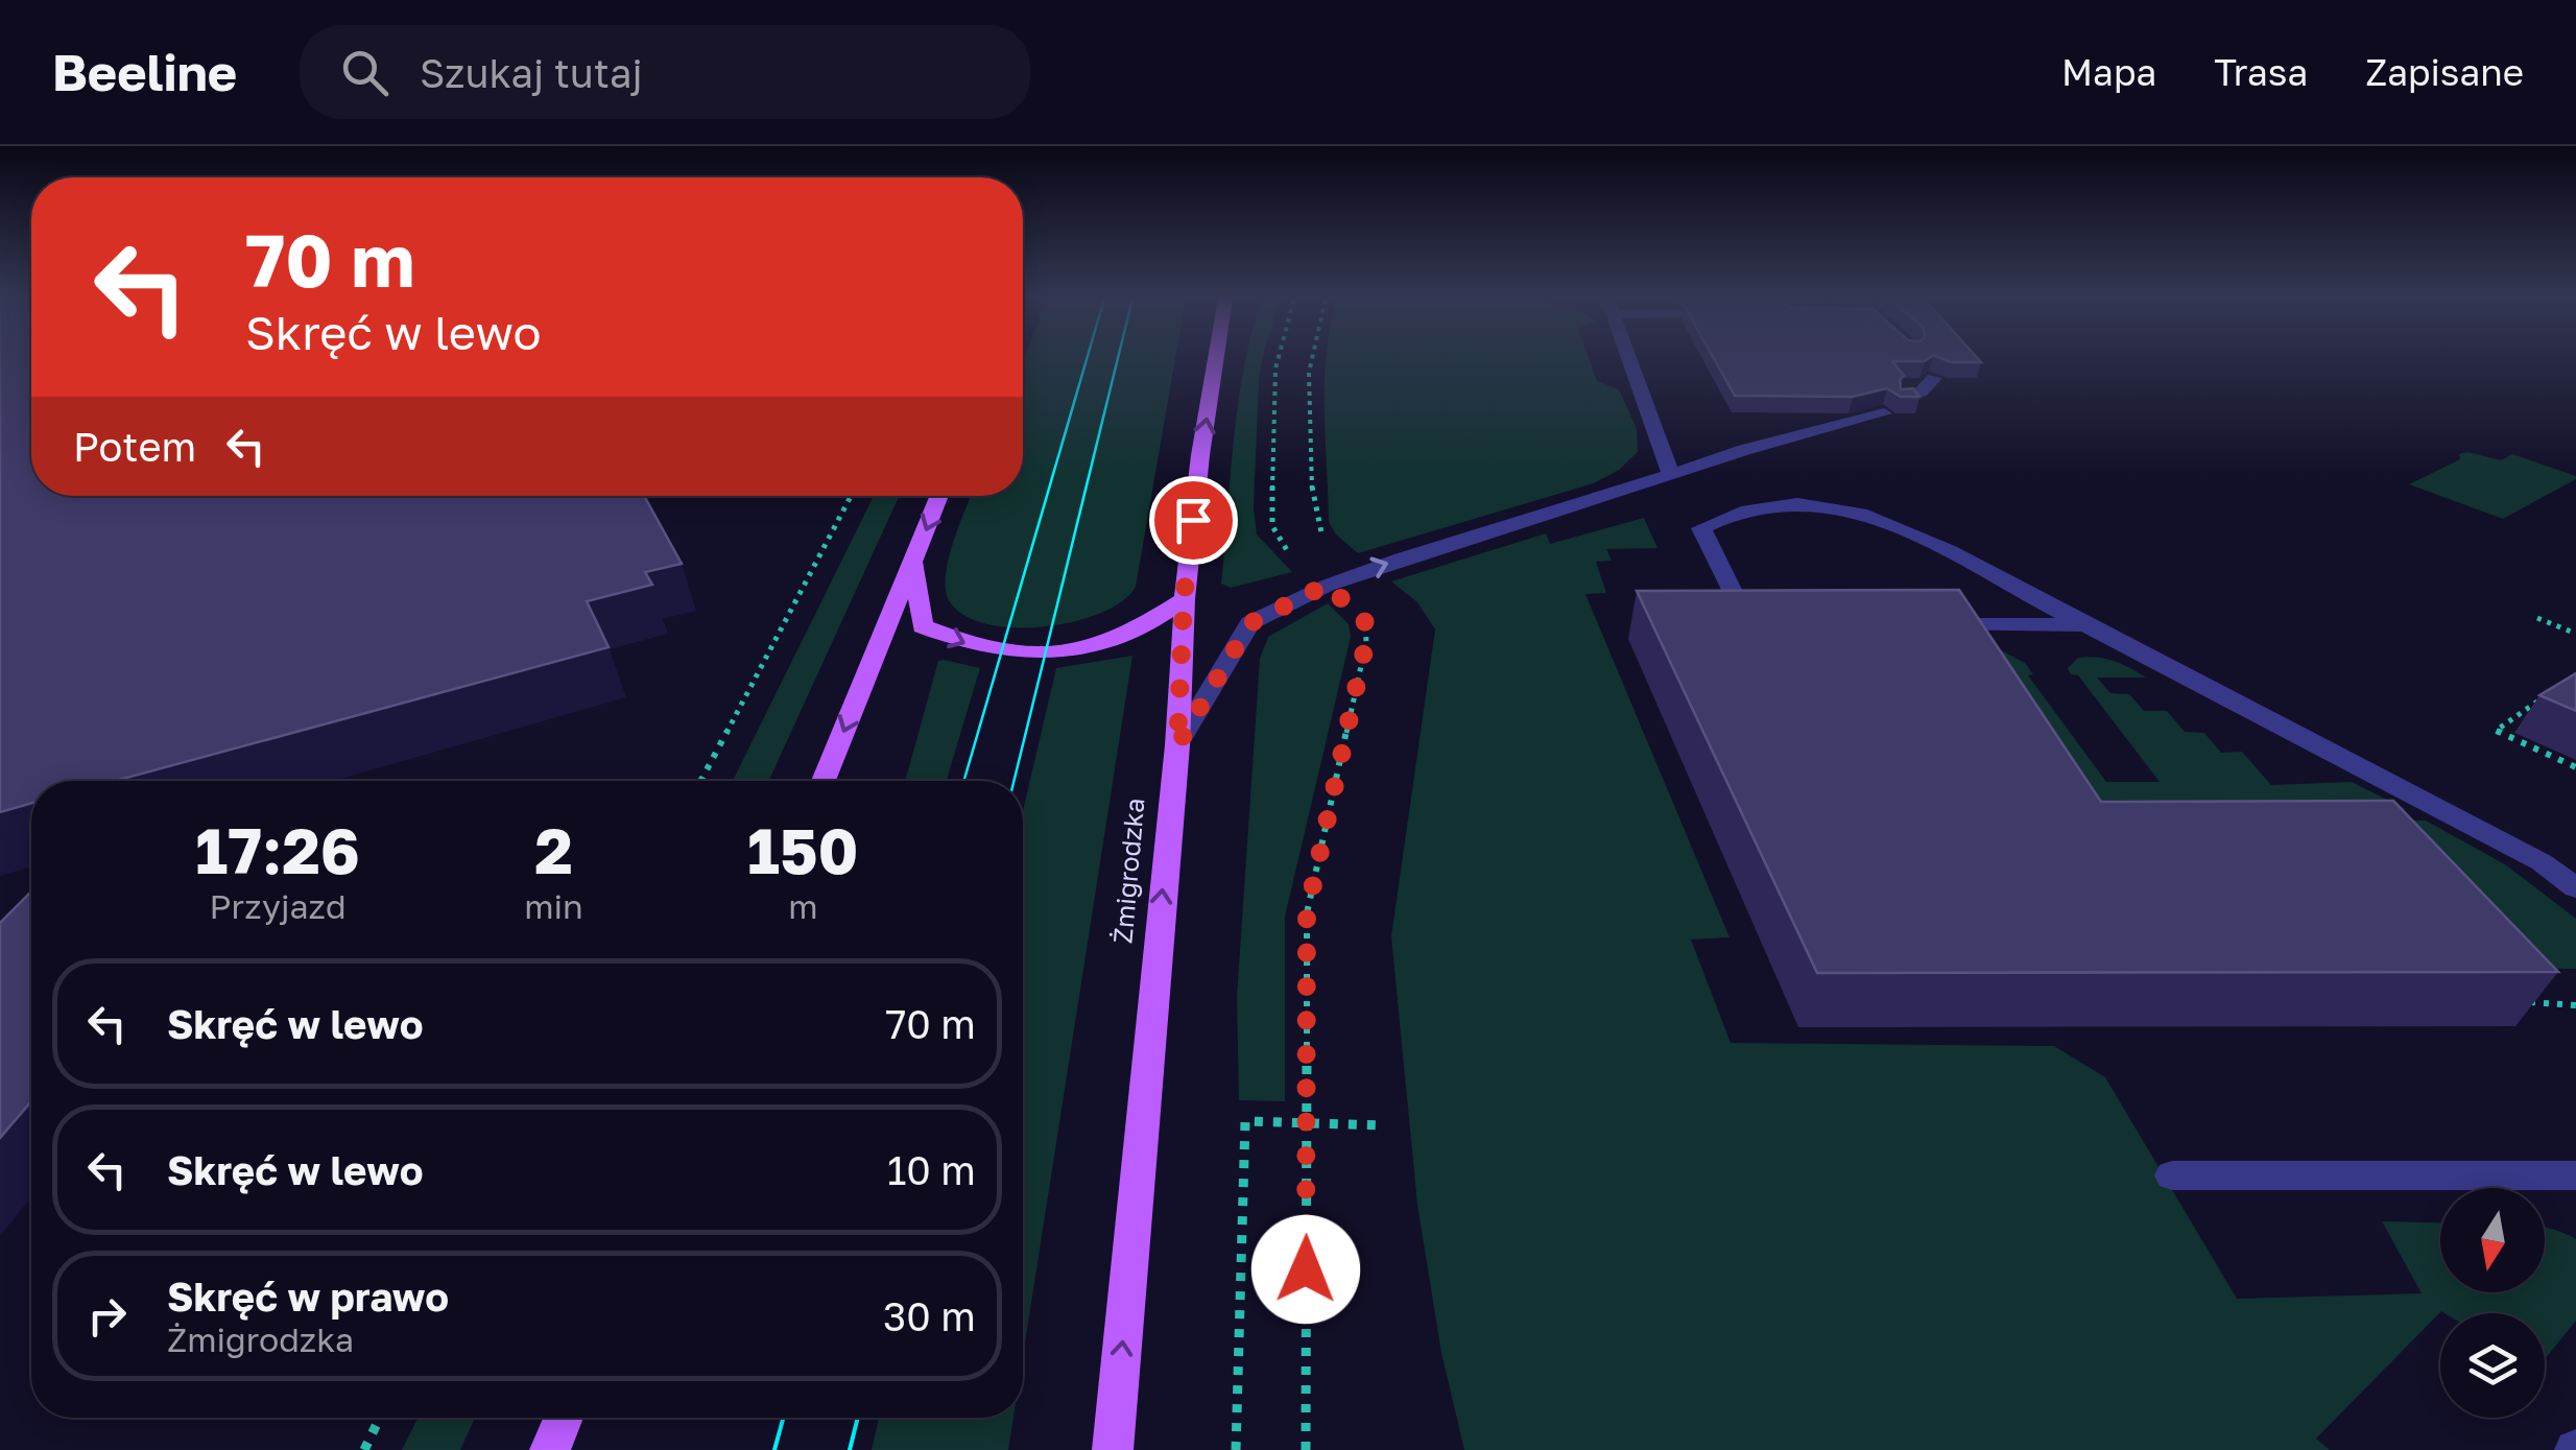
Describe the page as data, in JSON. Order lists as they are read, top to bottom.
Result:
{
  "streets": {
    "main road": ["Żmigrodzka"]
  },
  "one_way": ["Żmigrodzka"],
  "north": "bottom",
  "page": {
    "header": "Beeline",
    "search": "Szukaj tutaj",
    "nav": ["Mapa", "Trasa", "Zapisane"],
    "turn": ["70 m", "Skręć w lewo"],
    "then": "Potem",
    "eta": [
      "17:26",
      "Przyjazd",
      "2",
      "min",
      "150",
      "m"
    ],
    "list": [
      {
        "name": "Skręć w lewo",
        "value": "70 m"
      },
      {
        "name": "Skręć w lewo",
        "value": "10 m"
      },
      {
        "name": "Skręć w prawo",
        "note": "Żmigrodzka",
        "value": "30 m"
      }
    ]
  }
}
